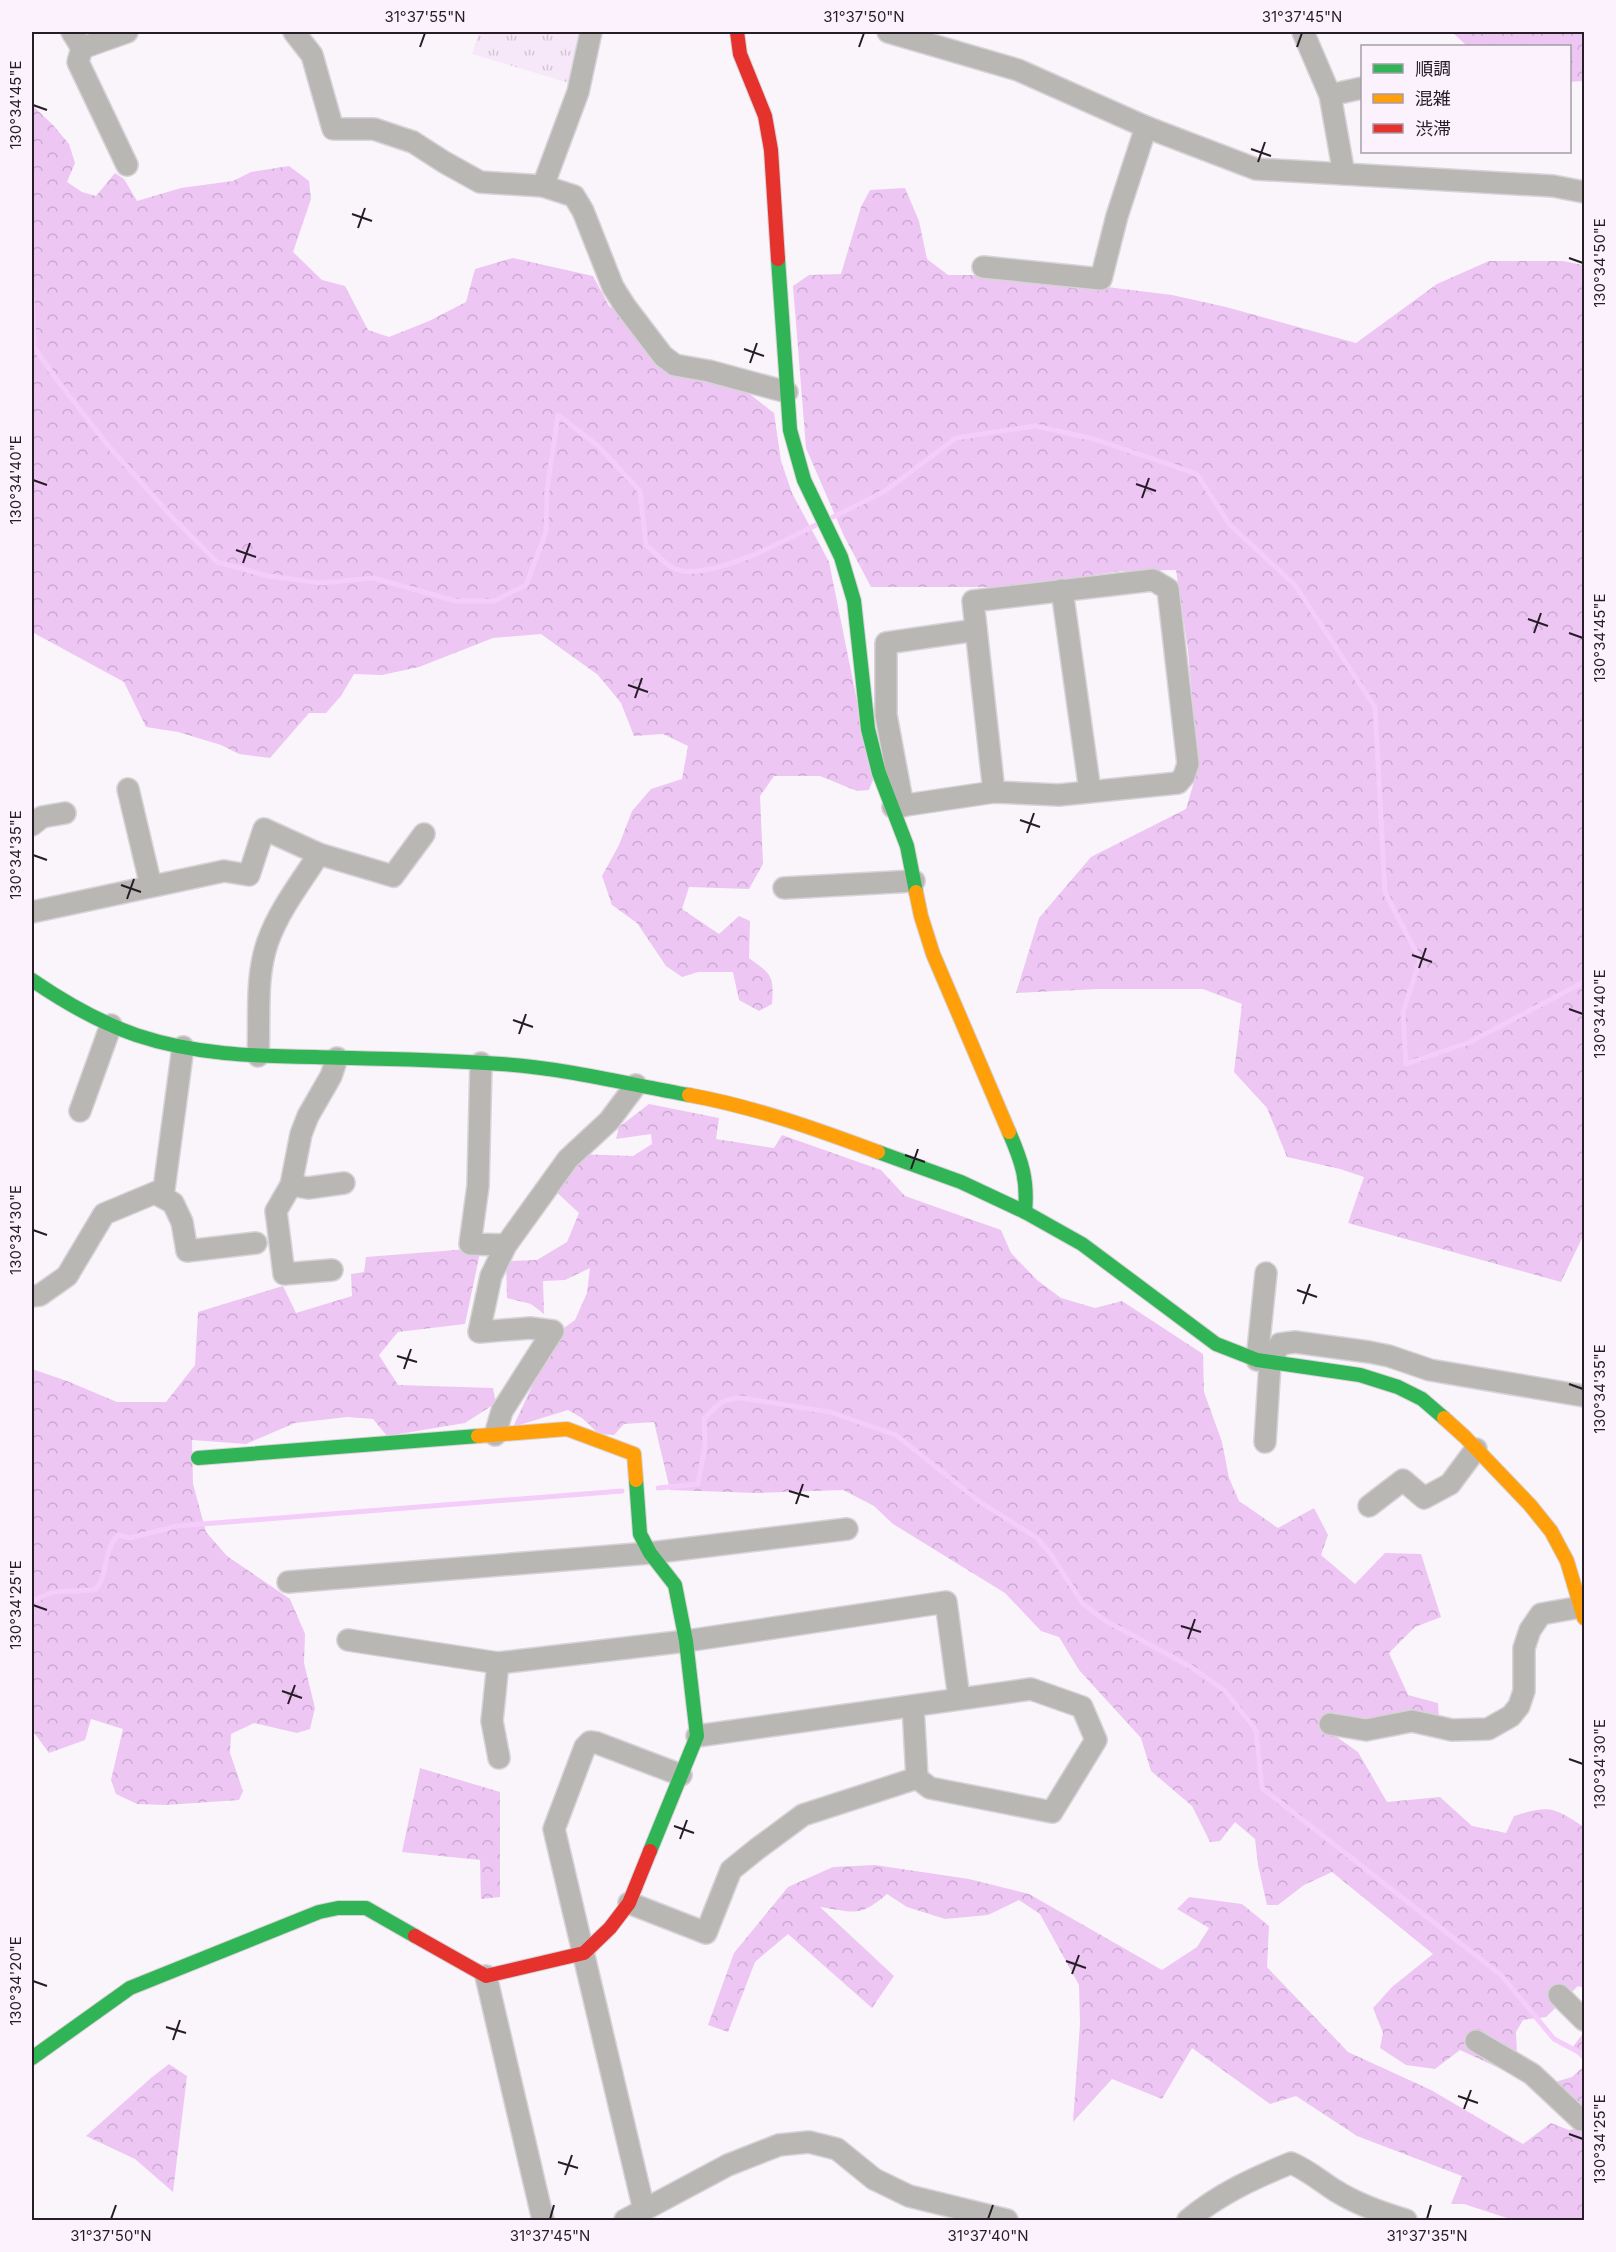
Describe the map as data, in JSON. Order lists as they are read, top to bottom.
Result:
{
  "legend": ["順調", "混雑", "渋滞"],
  "coordinates": [
    "31°37'55\"N",
    "31°37'50\"N",
    "31°37'45\"N",
    "130°34'45\"E",
    "130°34'50\"E",
    "130°34'40\"E",
    "130°34'35\"E",
    "130°34'30\"E",
    "130°34'25\"E",
    "130°34'20\"E",
    "31°37'40\"N",
    "31°37'35\"N"
  ]
}
